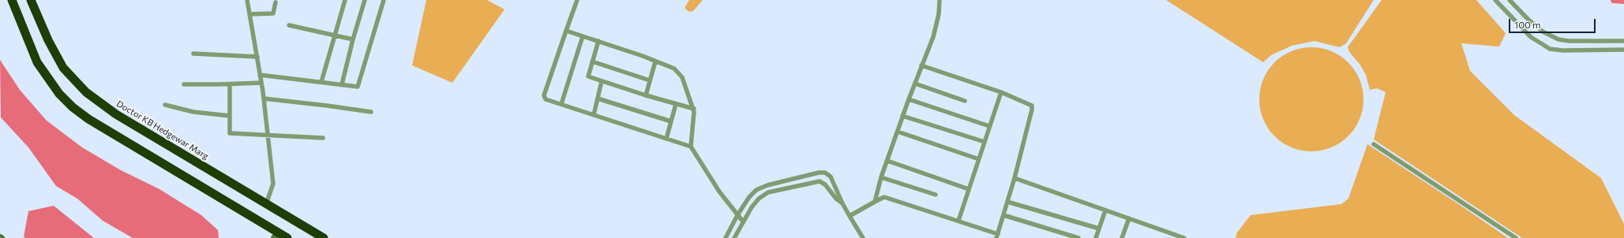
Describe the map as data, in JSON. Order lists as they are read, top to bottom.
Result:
{
  "streets": {
    "highway": ["Doctor KB Hedgewar Marg"]
  },
  "scale_bar": "100 m"
}
